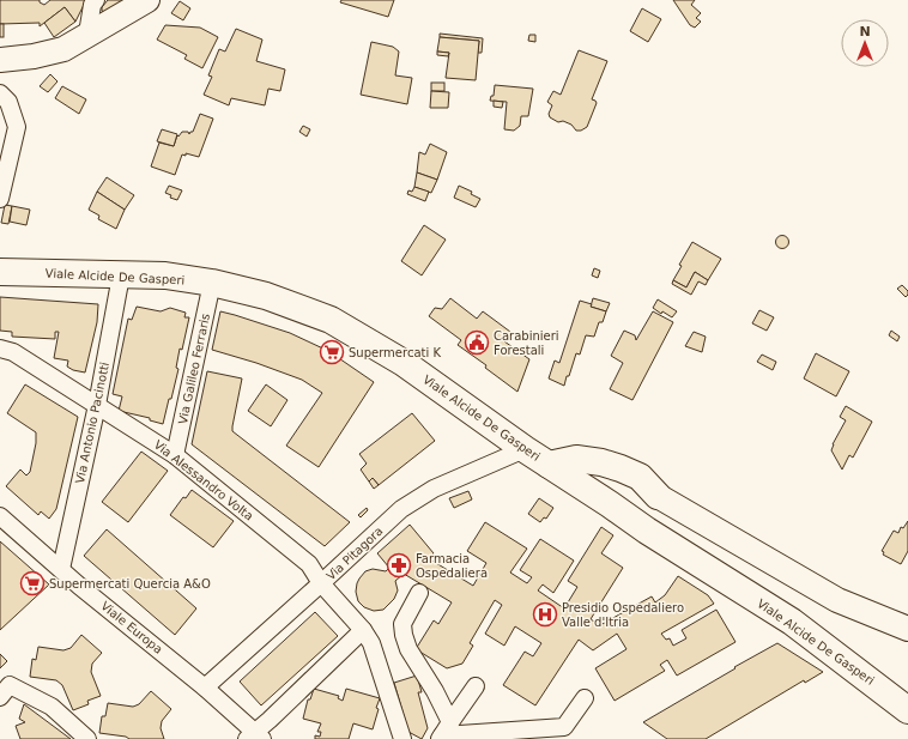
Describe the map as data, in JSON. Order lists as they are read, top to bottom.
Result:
{
  "streets": {
    "main road": ["Viale Alcide De Gasperi"],
    "street": [
      "Via Galileo Ferraris",
      "Via Antonio Pacinotti",
      "Via Alessandro Volta",
      "Via Pitagora",
      "Viale Europa"
    ]
  },
  "crossings": [
    ["Viale Alcide De Gasperi", "Via Galileo Ferraris"],
    ["Viale Alcide De Gasperi", "Via Antonio Pacinotti"],
    ["Viale Alcide De Gasperi", "Via Pitagora"],
    ["Via Galileo Ferraris", "Via Alessandro Volta"],
    ["Via Antonio Pacinotti", "Via Alessandro Volta"],
    ["Via Antonio Pacinotti", "Viale Europa"],
    ["Via Alessandro Volta", "Via Pitagora"],
    ["Via Pitagora", "Viale Europa"]
  ],
  "places": {
    "public building": ["Carabinieri Forestali"],
    "supermarket": ["Supermercati K", "Supermercati Quercia A&O"],
    "pharmacy": ["Farmacia Ospedaliera"],
    "hospital": ["Presidio Ospedaliero Valle d'Itria"]
  },
  "north": "top"
}
